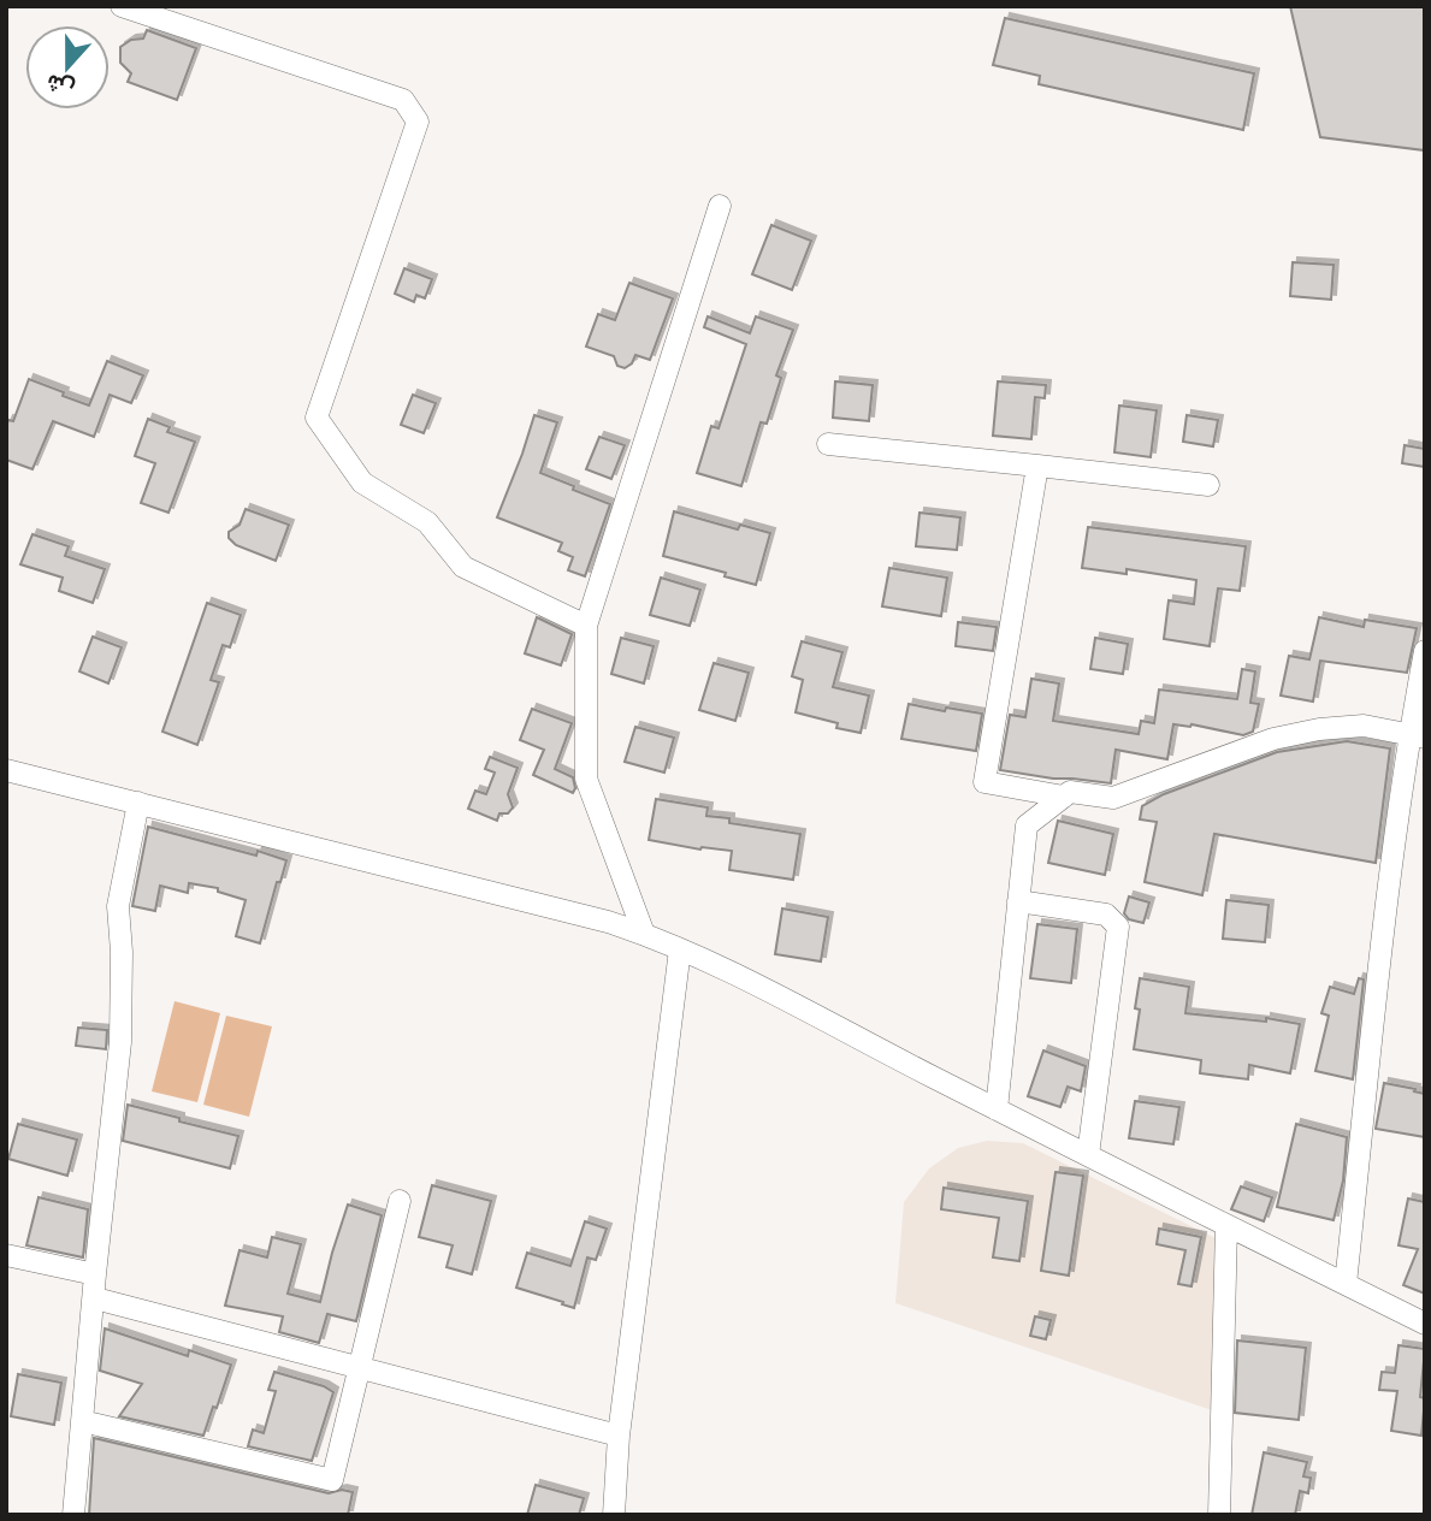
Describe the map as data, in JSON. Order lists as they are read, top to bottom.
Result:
{
  "north": "bottom"
}
